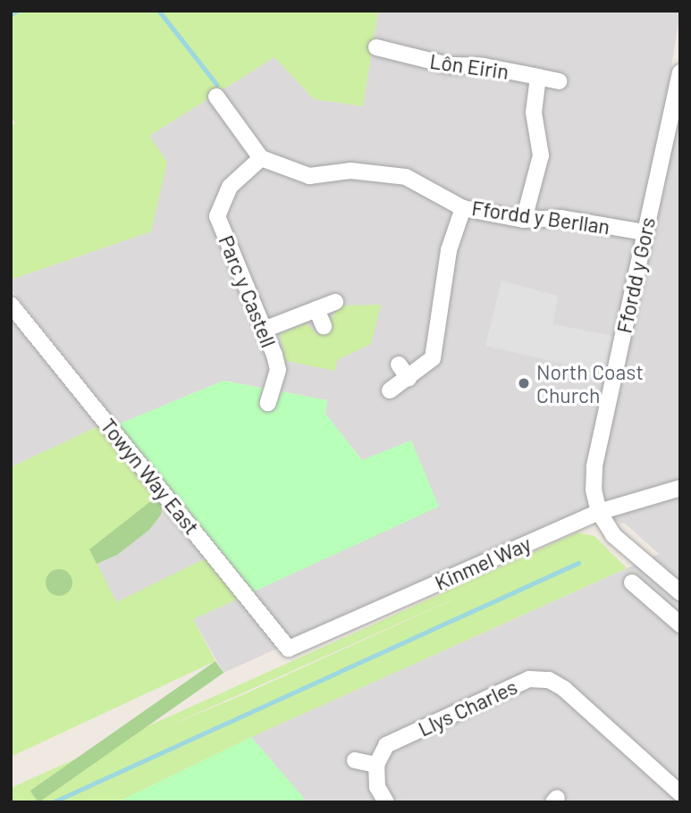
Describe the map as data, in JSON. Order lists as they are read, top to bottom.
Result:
{
  "streets": {
    "street": [
      "Lôn Eirin",
      "Ffordd y Berllan",
      "Ffordd y Gors",
      "Parc y Castell",
      "Towyn Way East",
      "Kinmel Way",
      "Llys Charles"
    ]
  },
  "crossings": [
    ["Lôn Eirin", "Ffordd y Berllan"],
    ["Ffordd y Berllan", "Ffordd y Gors"],
    ["Ffordd y Berllan", "Parc y Castell"],
    ["Ffordd y Gors", "Kinmel Way"],
    ["Towyn Way East", "Kinmel Way"]
  ],
  "places": ["North Coast Church"]
}
